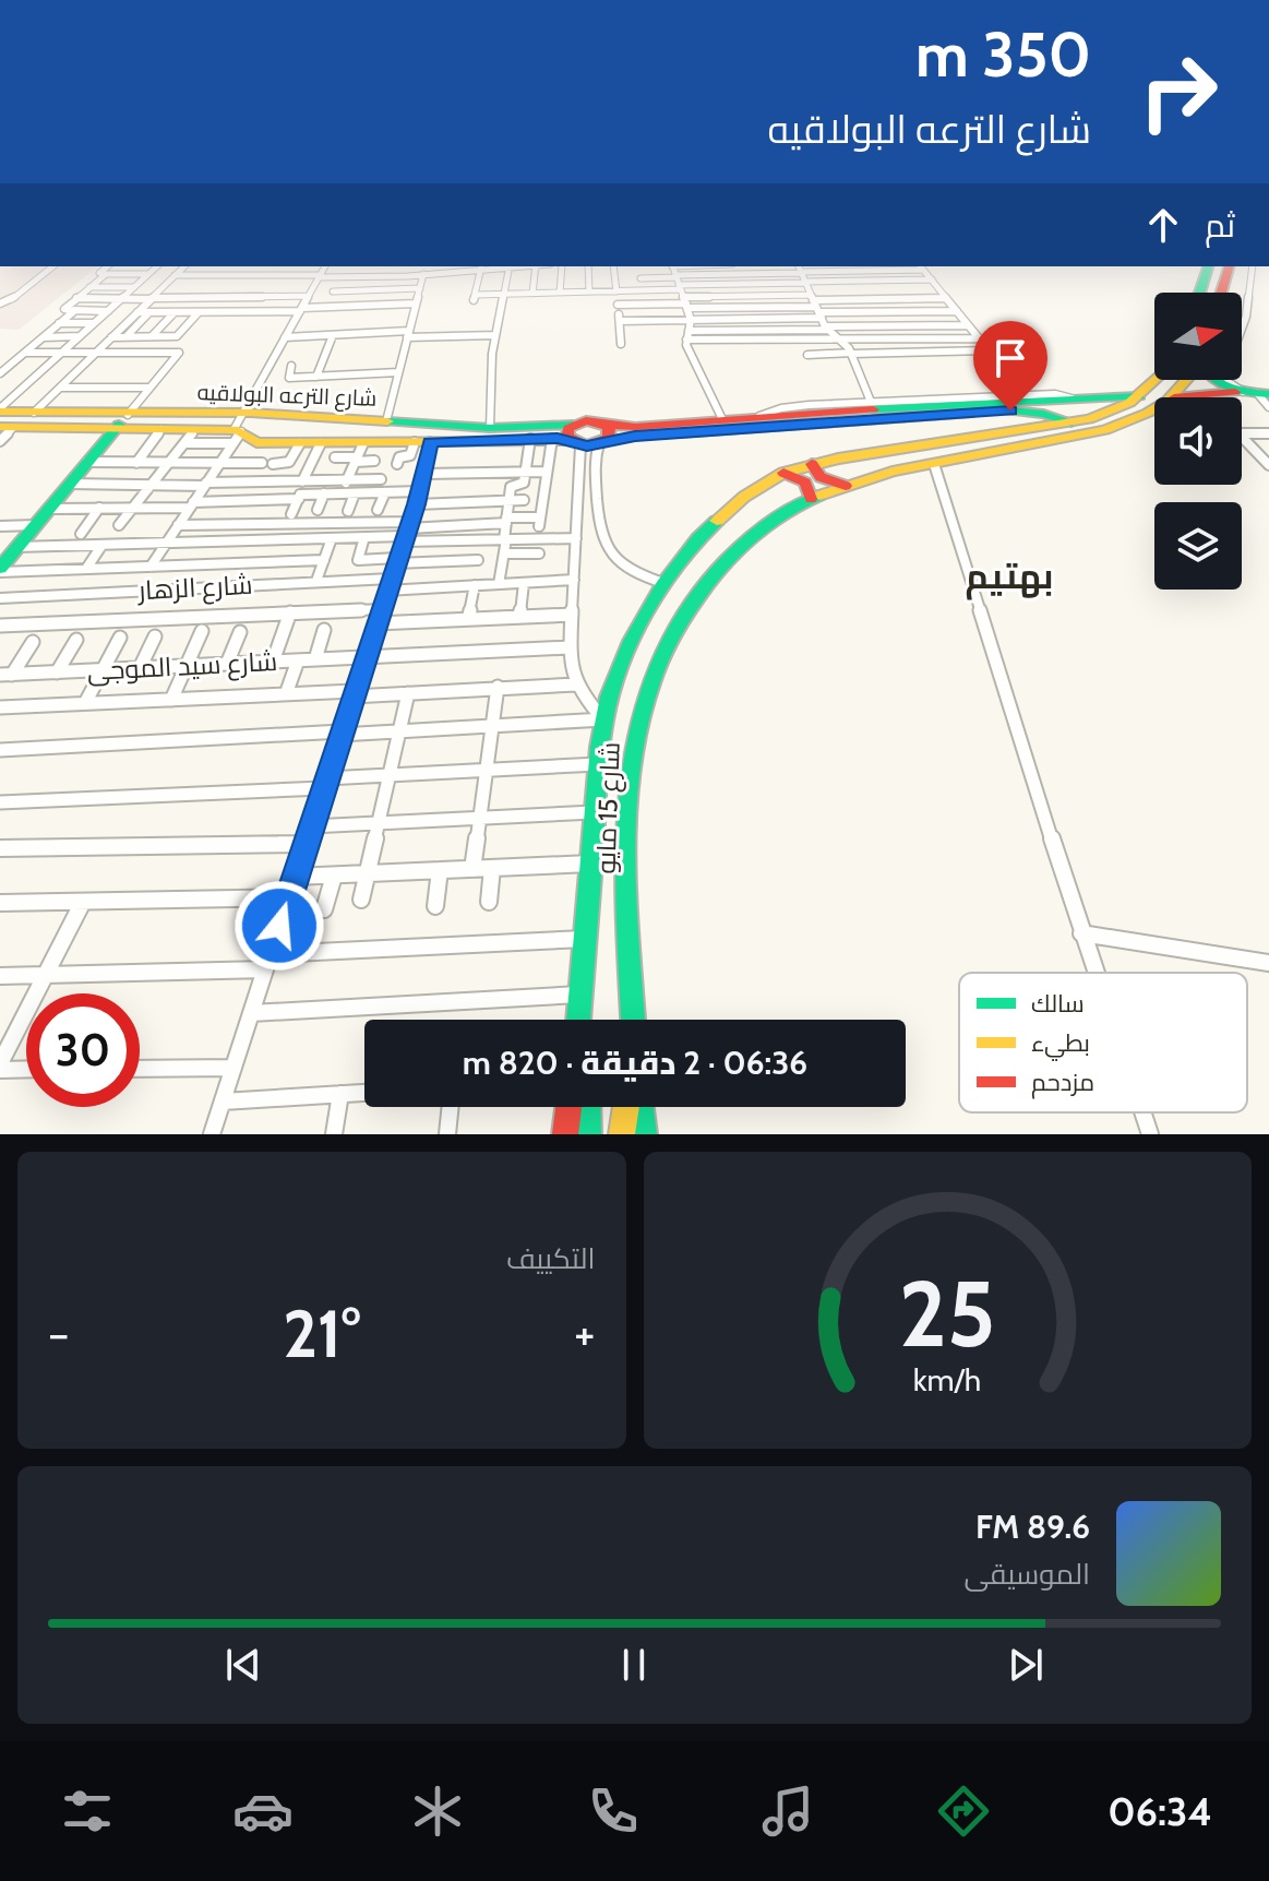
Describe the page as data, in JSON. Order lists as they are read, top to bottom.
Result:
{
  "streets": {
    "street": [
      "شارع الترعه البولاقيه",
      "شارع الزهار",
      "شارع سيد الموجى",
      "شارع 15 مايو"
    ]
  },
  "crossings": [
    ["شارع الترعه البولاقيه", "شارع 15 مايو"],
    ["شارع الزهار", "شارع 15 مايو"],
    ["شارع سيد الموجى", "شارع 15 مايو"]
  ],
  "districts": ["بهتيم"],
  "legend": ["سالك", "بطيء", "مزدحم"],
  "north": "right",
  "page": {
    "turn": ["350 m", "شارع الترعه البولاقيه"],
    "then": "ثم",
    "limit": "30",
    "trip": "06:36 · 2 دقيقة · 820 m",
    "tile": "التكييف",
    "heat": ["−", "21°", "+"],
    "song": ["89.6 FM", "الموسيقى"],
    "tabs": "06:34",
    "gauge": ["25", "km/h"]
  }
}
